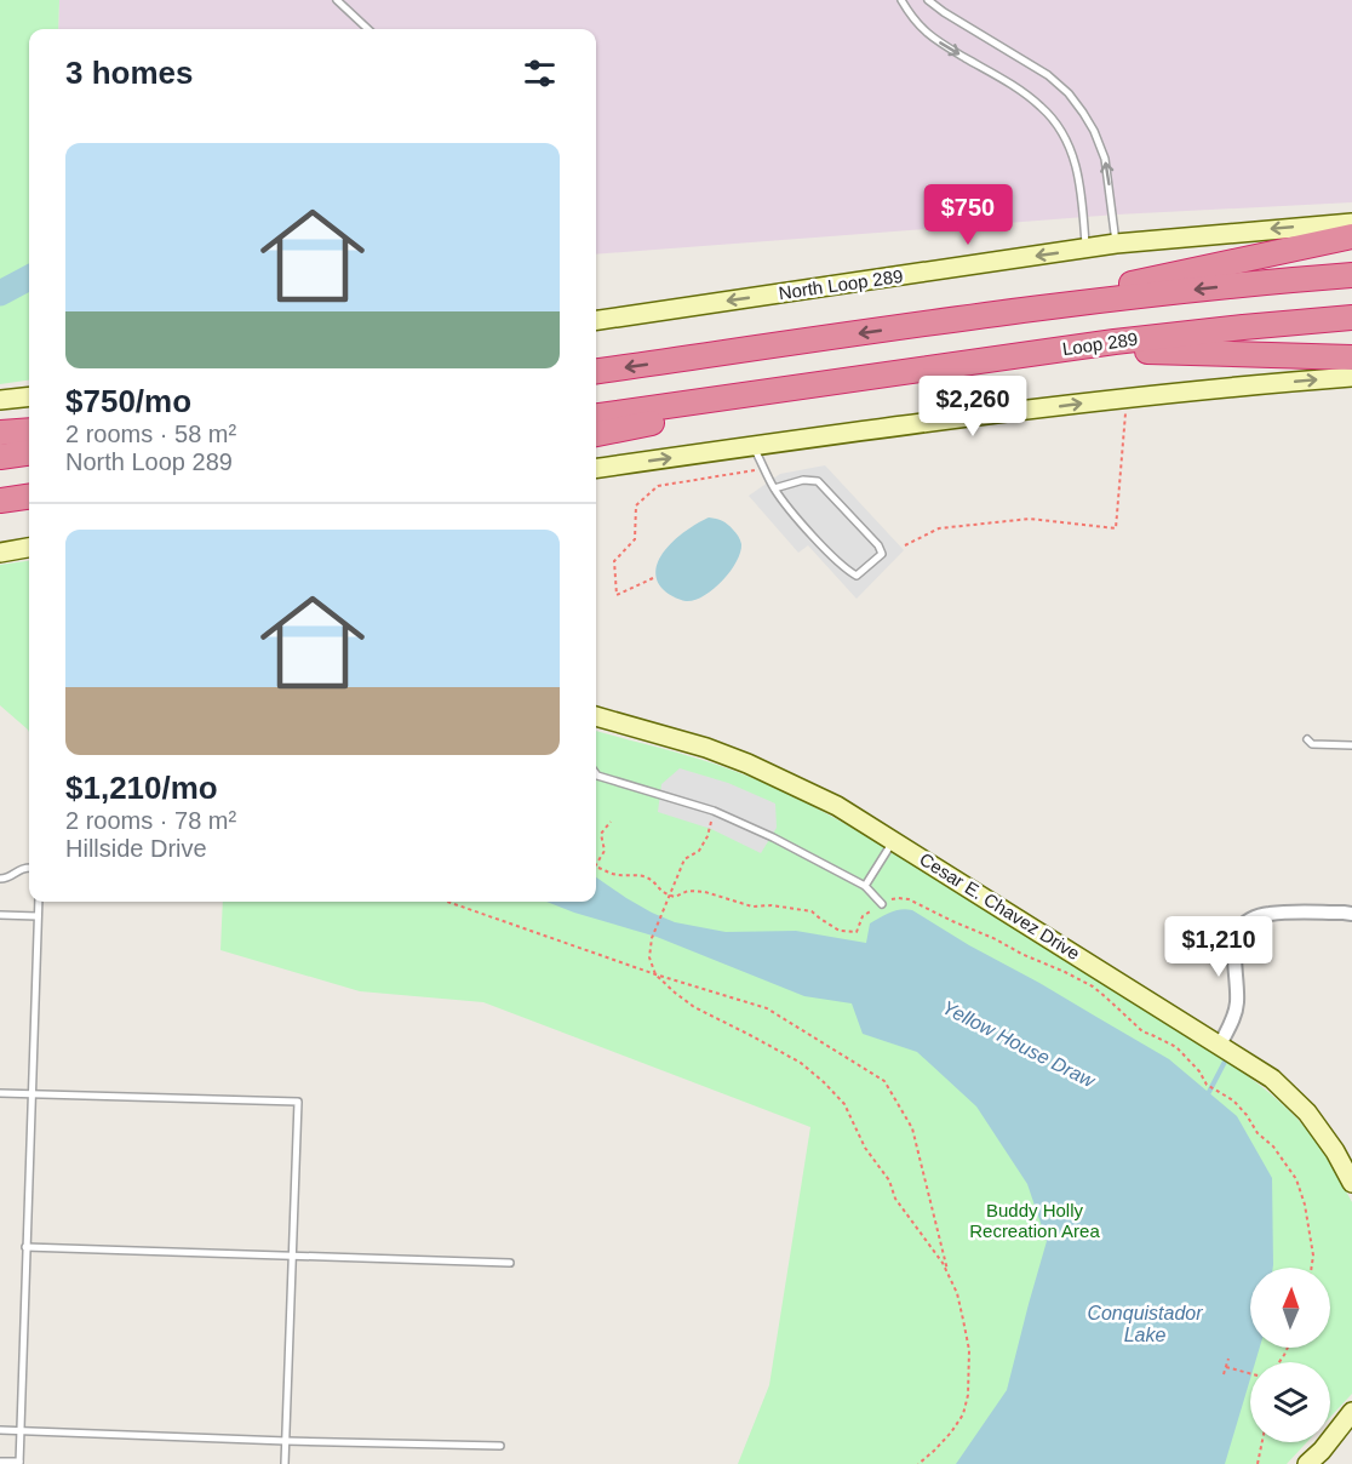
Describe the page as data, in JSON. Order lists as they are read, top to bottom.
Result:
{
  "streets": {
    "highway": ["Loop 289"],
    "main road": ["North Loop 289", "Cesar E. Chavez Drive"]
  },
  "water": ["Yellow House Draw", "Conquistador Lake"],
  "parks": ["Buddy Holly Recreation Area"],
  "north": "top",
  "page": {
    "heading": "3 homes",
    "list": [
      {
        "name": "$750/mo",
        "note": "2 rooms · 58 m² · North Loop 289"
      },
      {
        "name": "$1,210/mo",
        "note": "2 rooms · 78 m² · Hillside Drive"
      }
    ],
    "price": ["$750", "$2,260", "$1,210"]
  }
}
